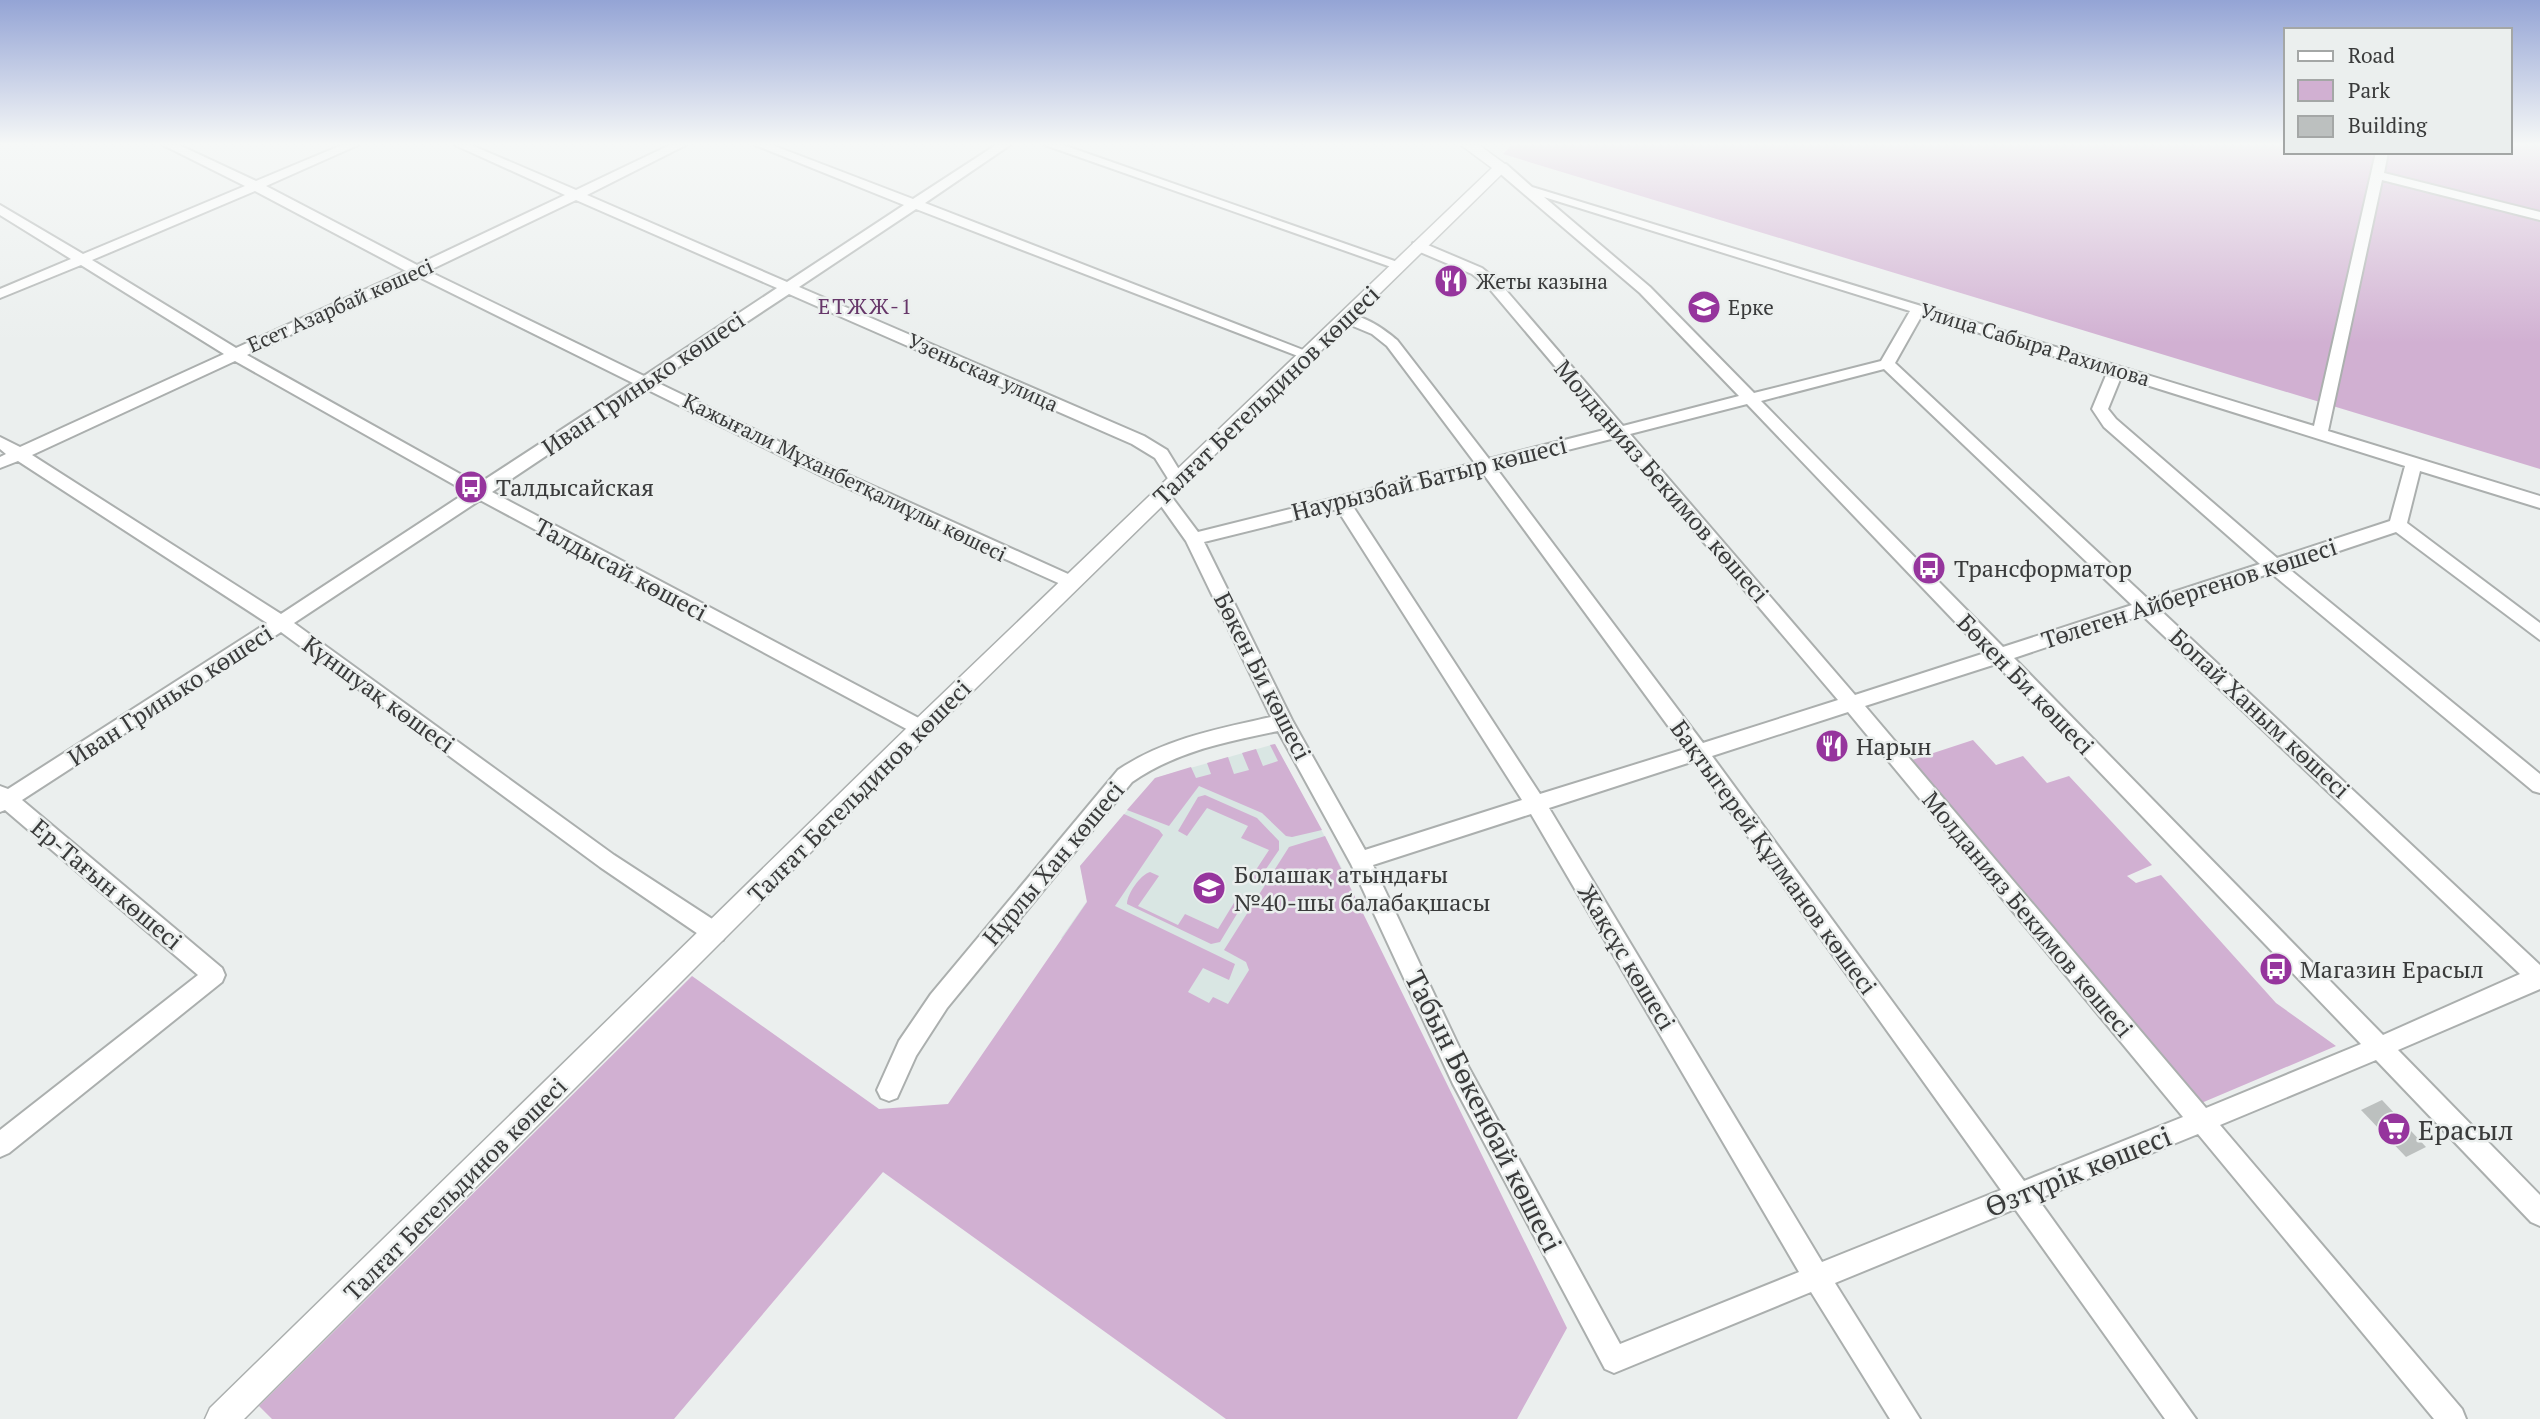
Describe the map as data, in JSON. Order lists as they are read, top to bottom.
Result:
{
  "streets": {
    "main road": ["Талғат Бегельдинов көшесі"],
    "street": [
      "Есет Азарбай көшесі",
      "Улица Сабыра Рахимова",
      "Узеньская улица",
      "Иван Гринько көшесі",
      "Қажығали Мұханбетқалиұлы көшесі",
      "Наурызбай Батыр көшесі",
      "Молданияз Бекимов көшесі",
      "Талдысай көшесі",
      "Төлеген Айбергенов көшесі",
      "Бөкен Би көшесі",
      "Күншуақ көшесі",
      "Бопай Ханым көшесі",
      "Бақтыгерей Құлманов көшесі",
      "Нұрлы Хан көшесі",
      "Ер-Тағын көшесі",
      "Жақсұс көшесі",
      "Табын Бөкенбай көшесі",
      "Өзтүрік көшесі"
    ]
  },
  "crossings": [
    ["Есет Азарбай көшесі", "Қажығали Мұханбетқалиұлы көшесі"],
    ["Есет Азарбай көшесі", "Талдысай көшесі"],
    ["Есет Азарбай көшесі", "Күншуақ көшесі"],
    ["Узеньская улица", "Иван Гринько көшесі"],
    ["Узеньская улица", "Талғат Бегельдинов көшесі"],
    ["Иван Гринько көшесі", "Қажығали Мұханбетқалиұлы көшесі"],
    ["Иван Гринько көшесі", "Талдысай көшесі"],
    ["Иван Гринько көшесі", "Күншуақ көшесі"],
    ["Иван Гринько көшесі", "Ер-Тағын көшесі"],
    ["Талғат Бегельдинов көшесі", "Қажығали Мұханбетқалиұлы көшесі"],
    ["Талғат Бегельдинов көшесі", "Молданияз Бекимов көшесі"],
    ["Талғат Бегельдинов көшесі", "Талдысай көшесі"],
    ["Талғат Бегельдинов көшесі", "Бөкен Би көшесі"],
    ["Талғат Бегельдинов көшесі", "Күншуақ көшесі"],
    ["Талғат Бегельдинов көшесі", "Бақтыгерей Құлманов көшесі"],
    ["Наурызбай Батыр көшесі", "Молданияз Бекимов көшесі"],
    ["Наурызбай Батыр көшесі", "Бөкен Би көшесі"],
    ["Наурызбай Батыр көшесі", "Бопай Ханым көшесі"],
    ["Наурызбай Батыр көшесі", "Бақтыгерей Құлманов көшесі"],
    ["Наурызбай Батыр көшесі", "Жақсұс көшесі"],
    ["Молданияз Бекимов көшесі", "Төлеген Айбергенов көшесі"],
    ["Молданияз Бекимов көшесі", "Өзтүрік көшесі"],
    ["Төлеген Айбергенов көшесі", "Бөкен Би көшесі"],
    ["Төлеген Айбергенов көшесі", "Бопай Ханым көшесі"],
    ["Төлеген Айбергенов көшесі", "Бақтыгерей Құлманов көшесі"],
    ["Төлеген Айбергенов көшесі", "Жақсұс көшесі"],
    ["Төлеген Айбергенов көшесі", "Табын Бөкенбай көшесі"],
    ["Бөкен Би көшесі", "Нұрлы Хан көшесі"],
    ["Бөкен Би көшесі", "Табын Бөкенбай көшесі"],
    ["Бөкен Би көшесі", "Өзтүрік көшесі"],
    ["Бопай Ханым көшесі", "Өзтүрік көшесі"],
    ["Бақтыгерей Құлманов көшесі", "Өзтүрік көшесі"],
    ["Жақсұс көшесі", "Өзтүрік көшесі"],
    ["Табын Бөкенбай көшесі", "Өзтүрік көшесі"]
  ],
  "districts": ["ЕТЖЖ-1"],
  "places": {
    "restaurant": ["Жеты казына", "Нарын"],
    "school or university": ["Ерке", "Болашақ атындағы №40-шы балабақшасы"],
    "bus stop": ["Талдысайская", "Трансформатор", "Магазин Ерасыл"],
    "supermarket": ["Ерасыл"]
  },
  "legend": ["Road", "Park", "Building"]
}
